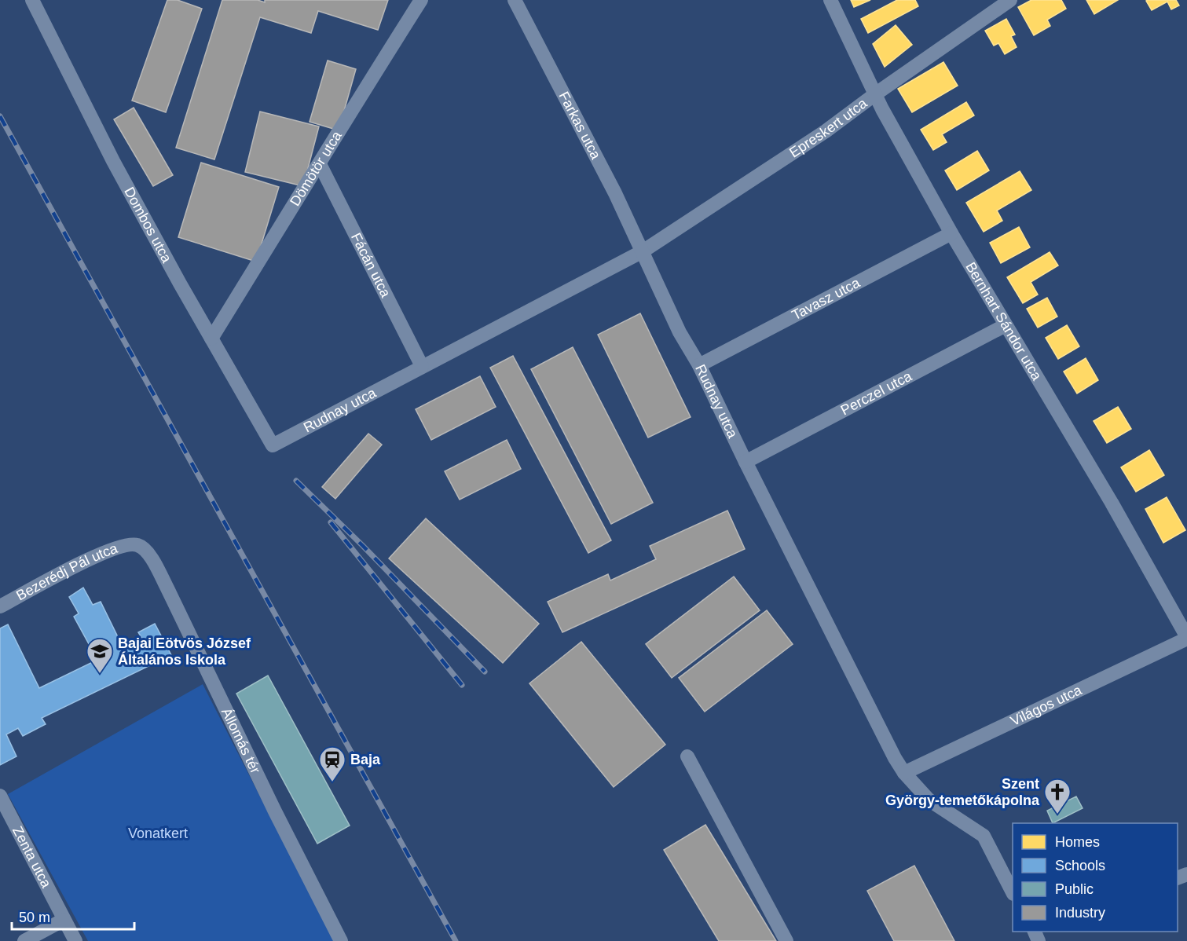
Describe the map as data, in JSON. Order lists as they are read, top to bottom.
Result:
{
  "streets": {
    "street": [
      "Farkas utca",
      "Epreskert utca",
      "Dömötör utca",
      "Dombos utca",
      "Fácán utca",
      "Tavasz utca",
      "Bernhart Sándor utca",
      "Perczel utca",
      "Rudnay utca",
      "Bezerédj Pál utca",
      "Világos utca",
      "Állomás tér",
      "Zenta utca"
    ]
  },
  "crossings": [
    ["Farkas utca", "Epreskert utca"],
    ["Farkas utca", "Rudnay utca"],
    ["Epreskert utca", "Bernhart Sándor utca"],
    ["Epreskert utca", "Rudnay utca"],
    ["Dömötör utca", "Dombos utca"],
    ["Dömötör utca", "Fácán utca"],
    ["Dombos utca", "Rudnay utca"],
    ["Fácán utca", "Rudnay utca"],
    ["Tavasz utca", "Bernhart Sándor utca"],
    ["Tavasz utca", "Rudnay utca"],
    ["Bernhart Sándor utca", "Perczel utca"],
    ["Bernhart Sándor utca", "Világos utca"],
    ["Perczel utca", "Rudnay utca"],
    ["Rudnay utca", "Világos utca"],
    ["Bezerédj Pál utca", "Állomás tér"]
  ],
  "parks": ["Vonatkert"],
  "places": {
    "school or university": ["Bajai Eötvös József Általános Iskola"],
    "station": ["Baja"],
    "church": ["Szent György-temetőkápolna"]
  },
  "legend": [
    "Homes",
    "Schools",
    "Public",
    "Industry"
  ],
  "scale_bar": "50 m"
}
